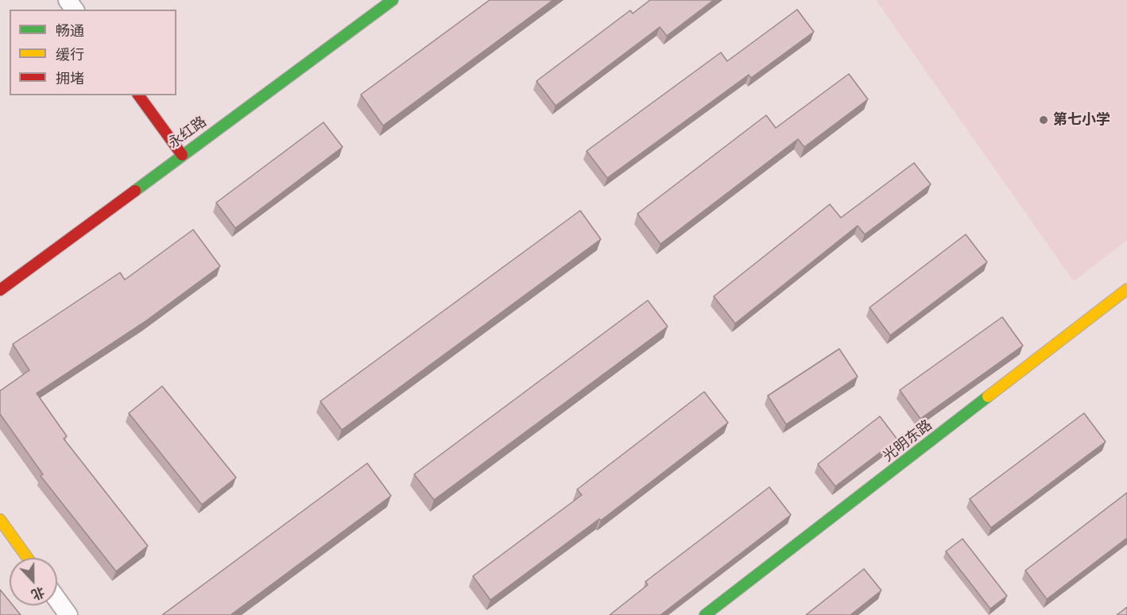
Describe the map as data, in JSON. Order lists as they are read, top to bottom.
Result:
{
  "streets": {
    "street": ["永红路", "光明东路"]
  },
  "places": ["第七小学"],
  "legend": ["畅通", "缓行", "拥堵"],
  "north": "bottom"
}
